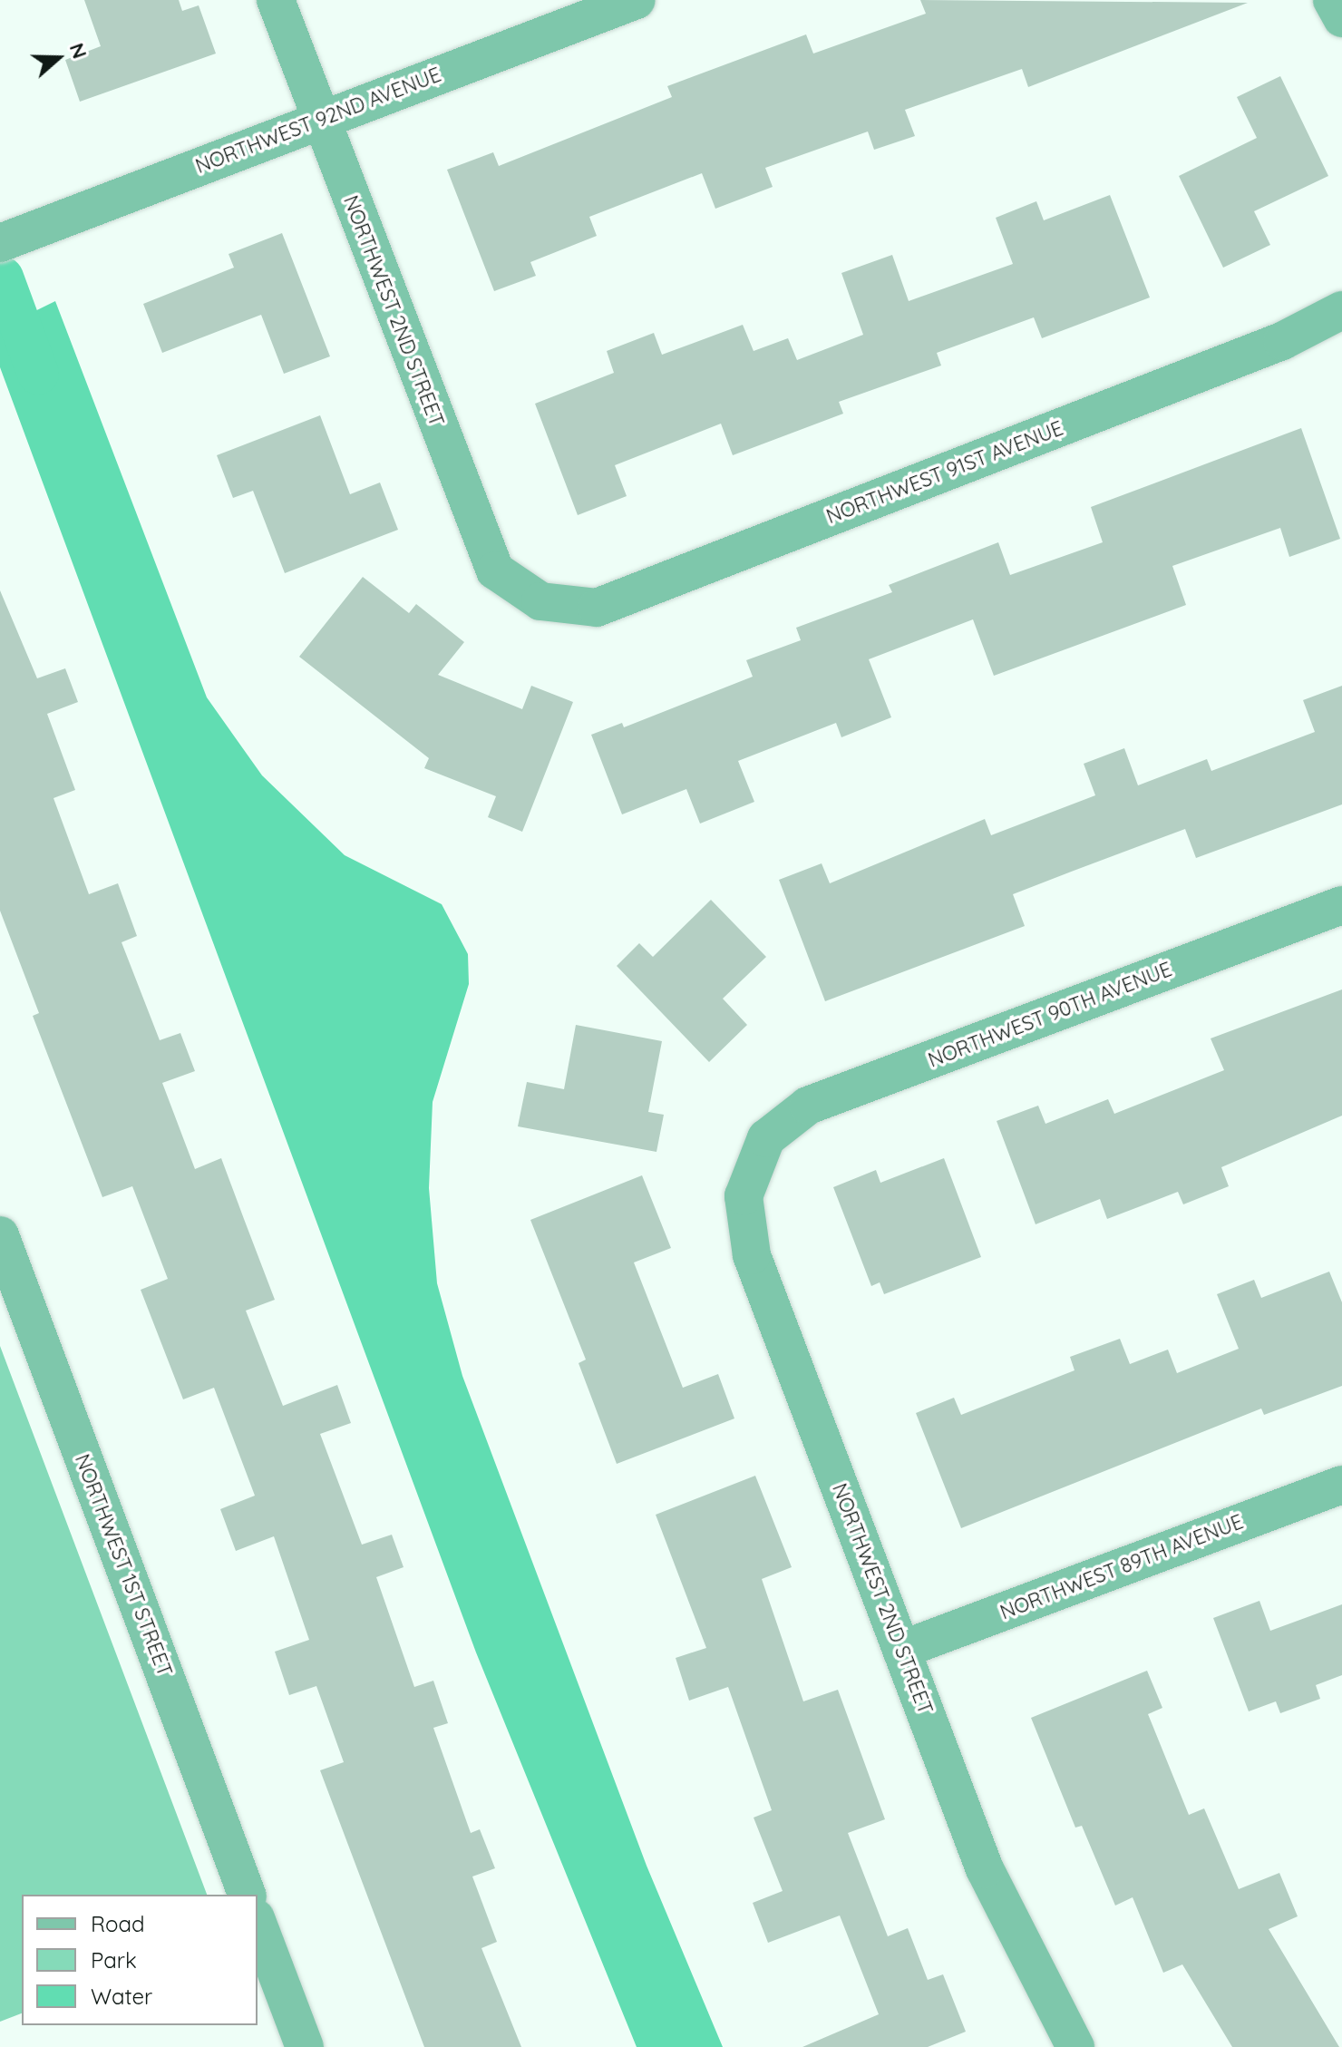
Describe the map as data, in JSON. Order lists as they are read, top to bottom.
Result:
{
  "streets": {
    "street": [
      "NORTHWEST 92ND AVENUE",
      "NORTHWEST 2ND STREET",
      "NORTHWEST 91ST AVENUE",
      "NORTHWEST 90TH AVENUE",
      "NORTHWEST 1ST STREET",
      "NORTHWEST 89TH AVENUE"
    ]
  },
  "crossings": [
    ["NORTHWEST 92ND AVENUE", "NORTHWEST 2ND STREET"],
    ["NORTHWEST 2ND STREET", "NORTHWEST 91ST AVENUE"],
    ["NORTHWEST 2ND STREET", "NORTHWEST 90TH AVENUE"],
    ["NORTHWEST 2ND STREET", "NORTHWEST 89TH AVENUE"]
  ],
  "legend": ["Road", "Park", "Water"],
  "north": "right"
}
